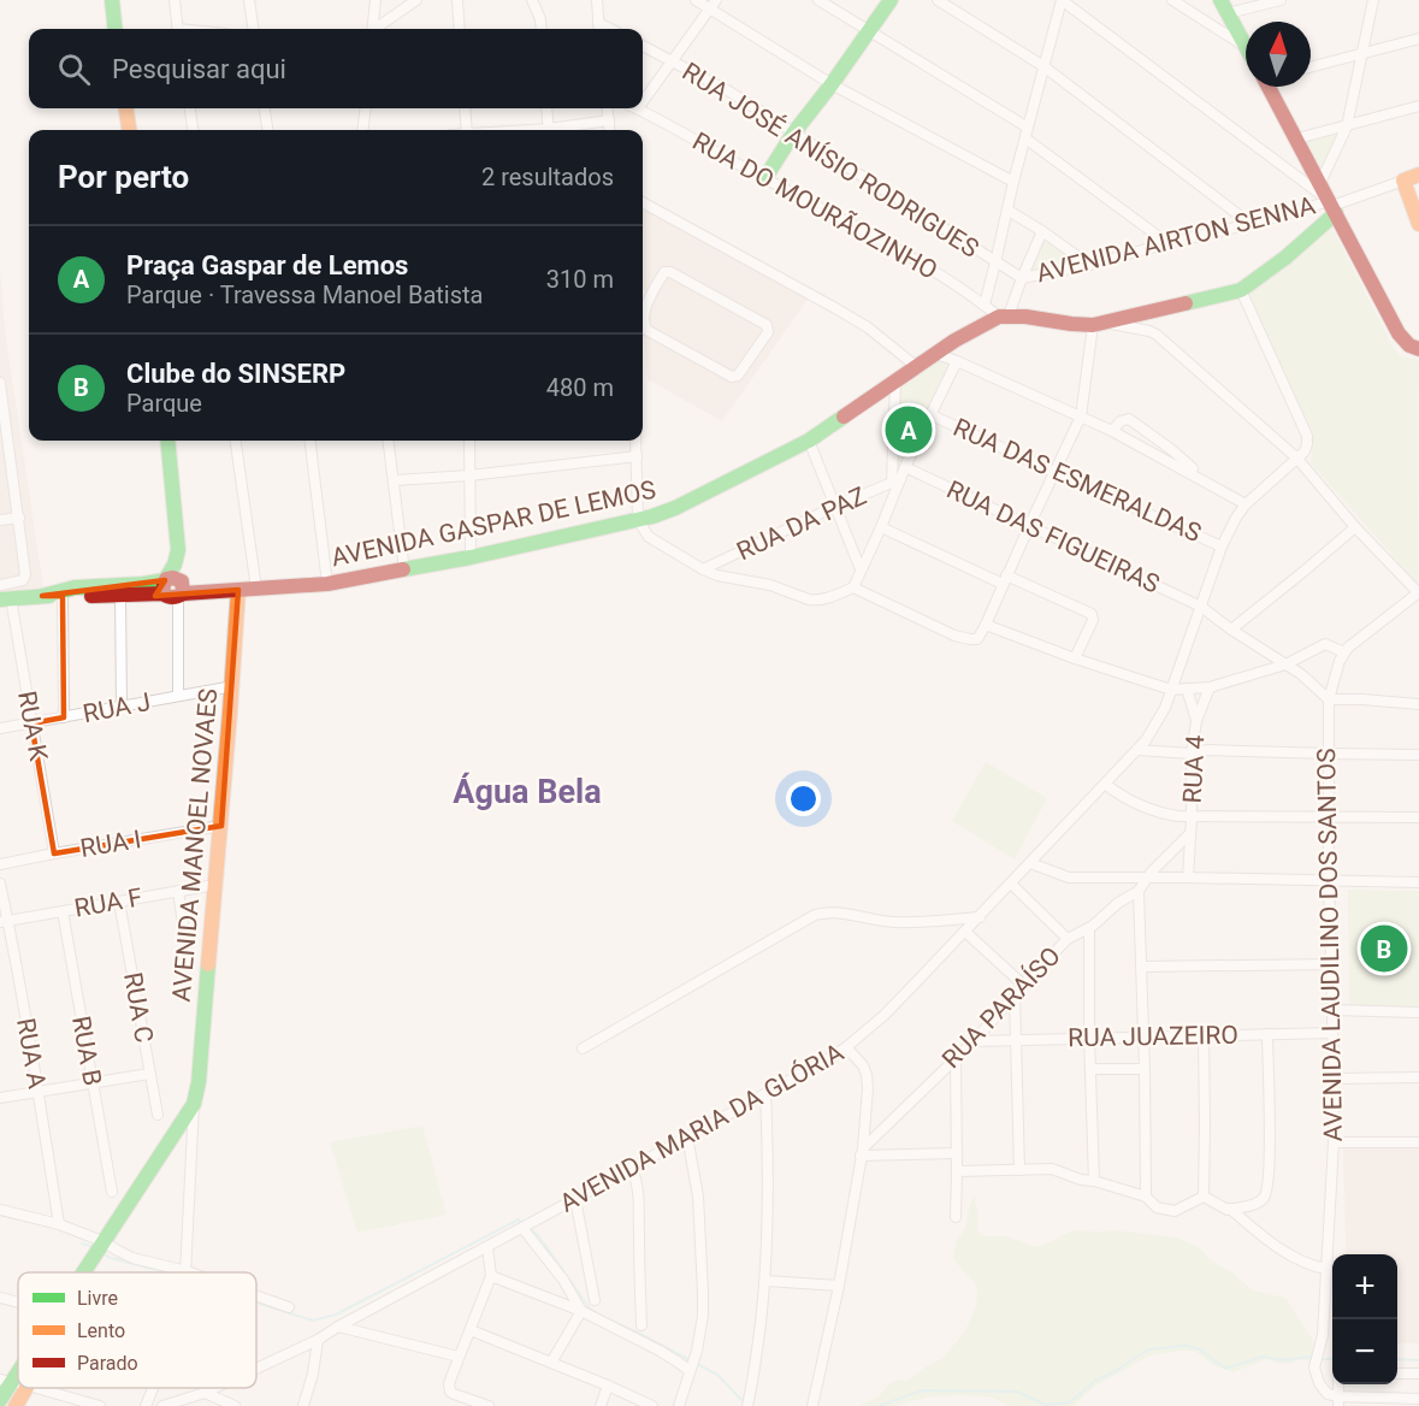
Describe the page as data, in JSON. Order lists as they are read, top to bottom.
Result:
{
  "streets": {
    "street": [
      "RUA JOSÉ ANÍSIO RODRIGUES",
      "RUA DO MOURÃOZINHO",
      "AVENIDA AIRTON SENNA",
      "RUA DAS ESMERALDAS",
      "AVENIDA GASPAR DE LEMOS",
      "RUA DA PAZ",
      "RUA DAS FIGUEIRAS",
      "RUA J",
      "RUA K",
      "RUA 4",
      "RUA I",
      "AVENIDA MANOEL NOVAES",
      "RUA F",
      "AVENIDA LAUDILINO DOS SANTOS",
      "RUA C",
      "RUA PARAÍSO",
      "RUA JUAZEIRO",
      "RUA B",
      "RUA A",
      "AVENIDA MARIA DA GLÓRIA"
    ]
  },
  "crossings": [
    ["RUA JOSÉ ANÍSIO RODRIGUES", "AVENIDA AIRTON SENNA"],
    ["RUA DO MOURÃOZINHO", "AVENIDA GASPAR DE LEMOS"],
    ["RUA DAS ESMERALDAS", "AVENIDA MARIA DA GLÓRIA"],
    ["AVENIDA GASPAR DE LEMOS", "AVENIDA MANOEL NOVAES"],
    ["RUA DAS FIGUEIRAS", "AVENIDA LAUDILINO DOS SANTOS"],
    ["RUA DAS FIGUEIRAS", "AVENIDA MARIA DA GLÓRIA"],
    ["RUA J", "RUA K"],
    ["RUA J", "AVENIDA MANOEL NOVAES"],
    ["RUA K", "RUA I"],
    ["RUA I", "AVENIDA MANOEL NOVAES"],
    ["AVENIDA MANOEL NOVAES", "RUA F"],
    ["RUA F", "RUA C"],
    ["RUA F", "RUA B"],
    ["RUA F", "RUA A"],
    ["AVENIDA LAUDILINO DOS SANTOS", "RUA JUAZEIRO"],
    ["RUA PARAÍSO", "RUA JUAZEIRO"]
  ],
  "districts": ["Água Bela"],
  "legend": ["Livre", "Lento", "Parado"],
  "north": "top",
  "page": {
    "search": "Pesquisar aqui",
    "heading": ["Por perto", "2 resultados"],
    "list": [
      {
        "mark": "A",
        "name": "Praça Gaspar de Lemos",
        "note": "Parque · Travessa Manoel Batista",
        "value": "310 m"
      },
      {
        "mark": "B",
        "name": "Clube do SINSERP",
        "note": "Parque",
        "value": "480 m"
      }
    ],
    "pins": ["A", "B"],
    "map_buttons": ["+", "−"]
  }
}
